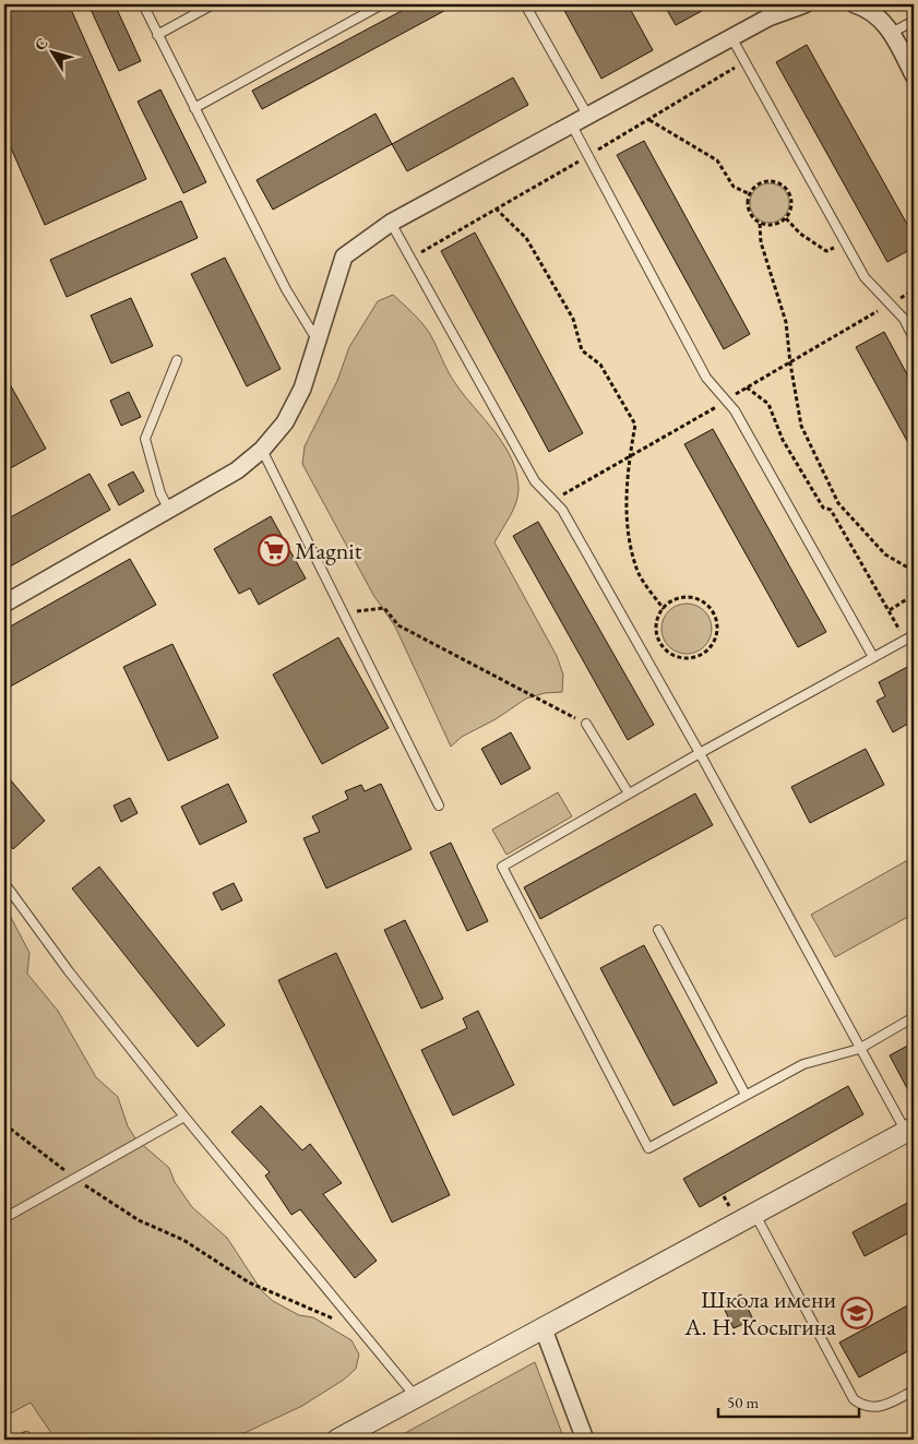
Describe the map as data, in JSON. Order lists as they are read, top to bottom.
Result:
{
  "places": {
    "supermarket": ["Magnit"],
    "school or university": ["Школа имени А. Н. Косыгина"]
  },
  "scale_bar": "50 m",
  "north": "top left"
}
